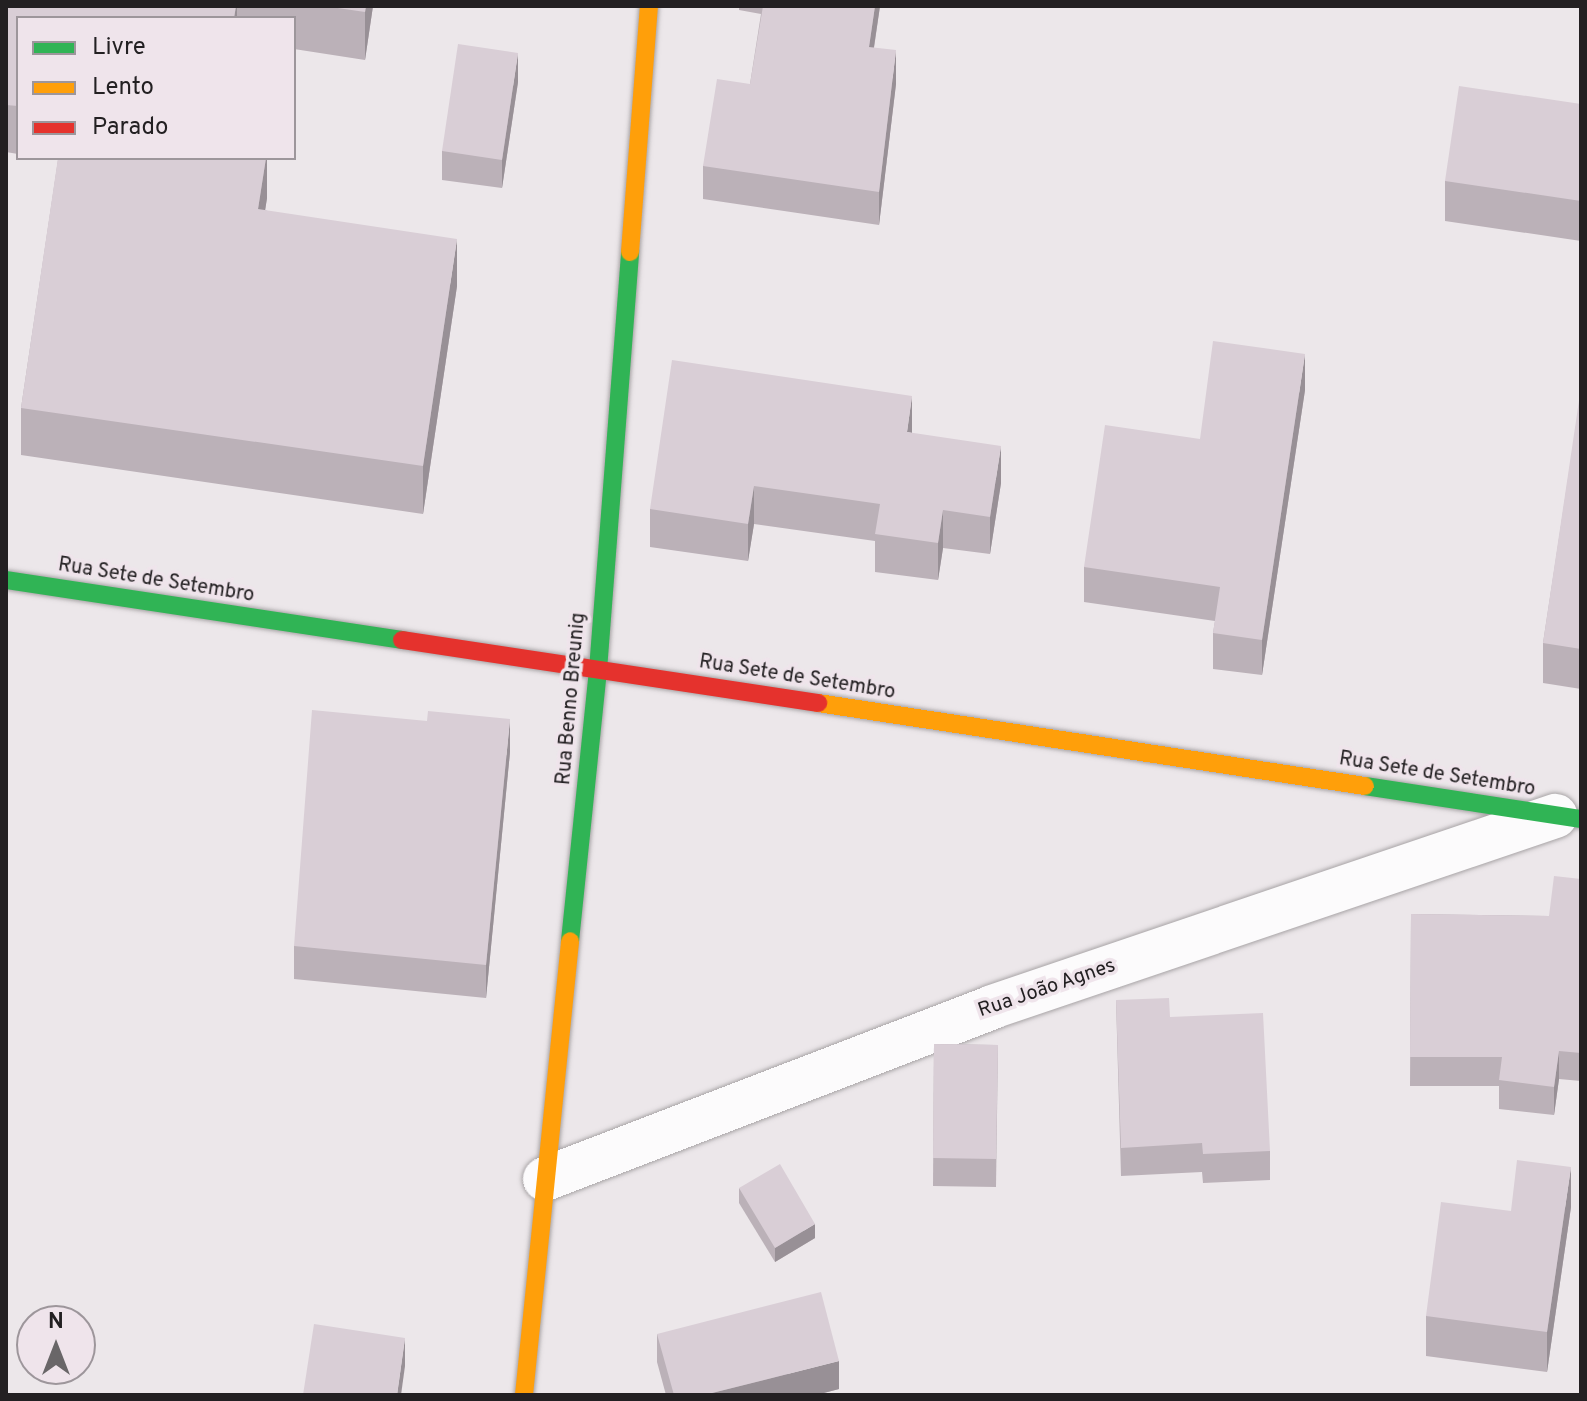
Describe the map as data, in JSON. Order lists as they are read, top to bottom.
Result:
{
  "streets": {
    "street": ["Rua Sete de Setembro", "Rua Benno Breunig", "Rua João Agnes"]
  },
  "crossings": [
    ["Rua Sete de Setembro", "Rua Benno Breunig"],
    ["Rua Sete de Setembro", "Rua João Agnes"],
    ["Rua Benno Breunig", "Rua João Agnes"]
  ],
  "legend": ["Livre", "Lento", "Parado"],
  "north": "top"
}
